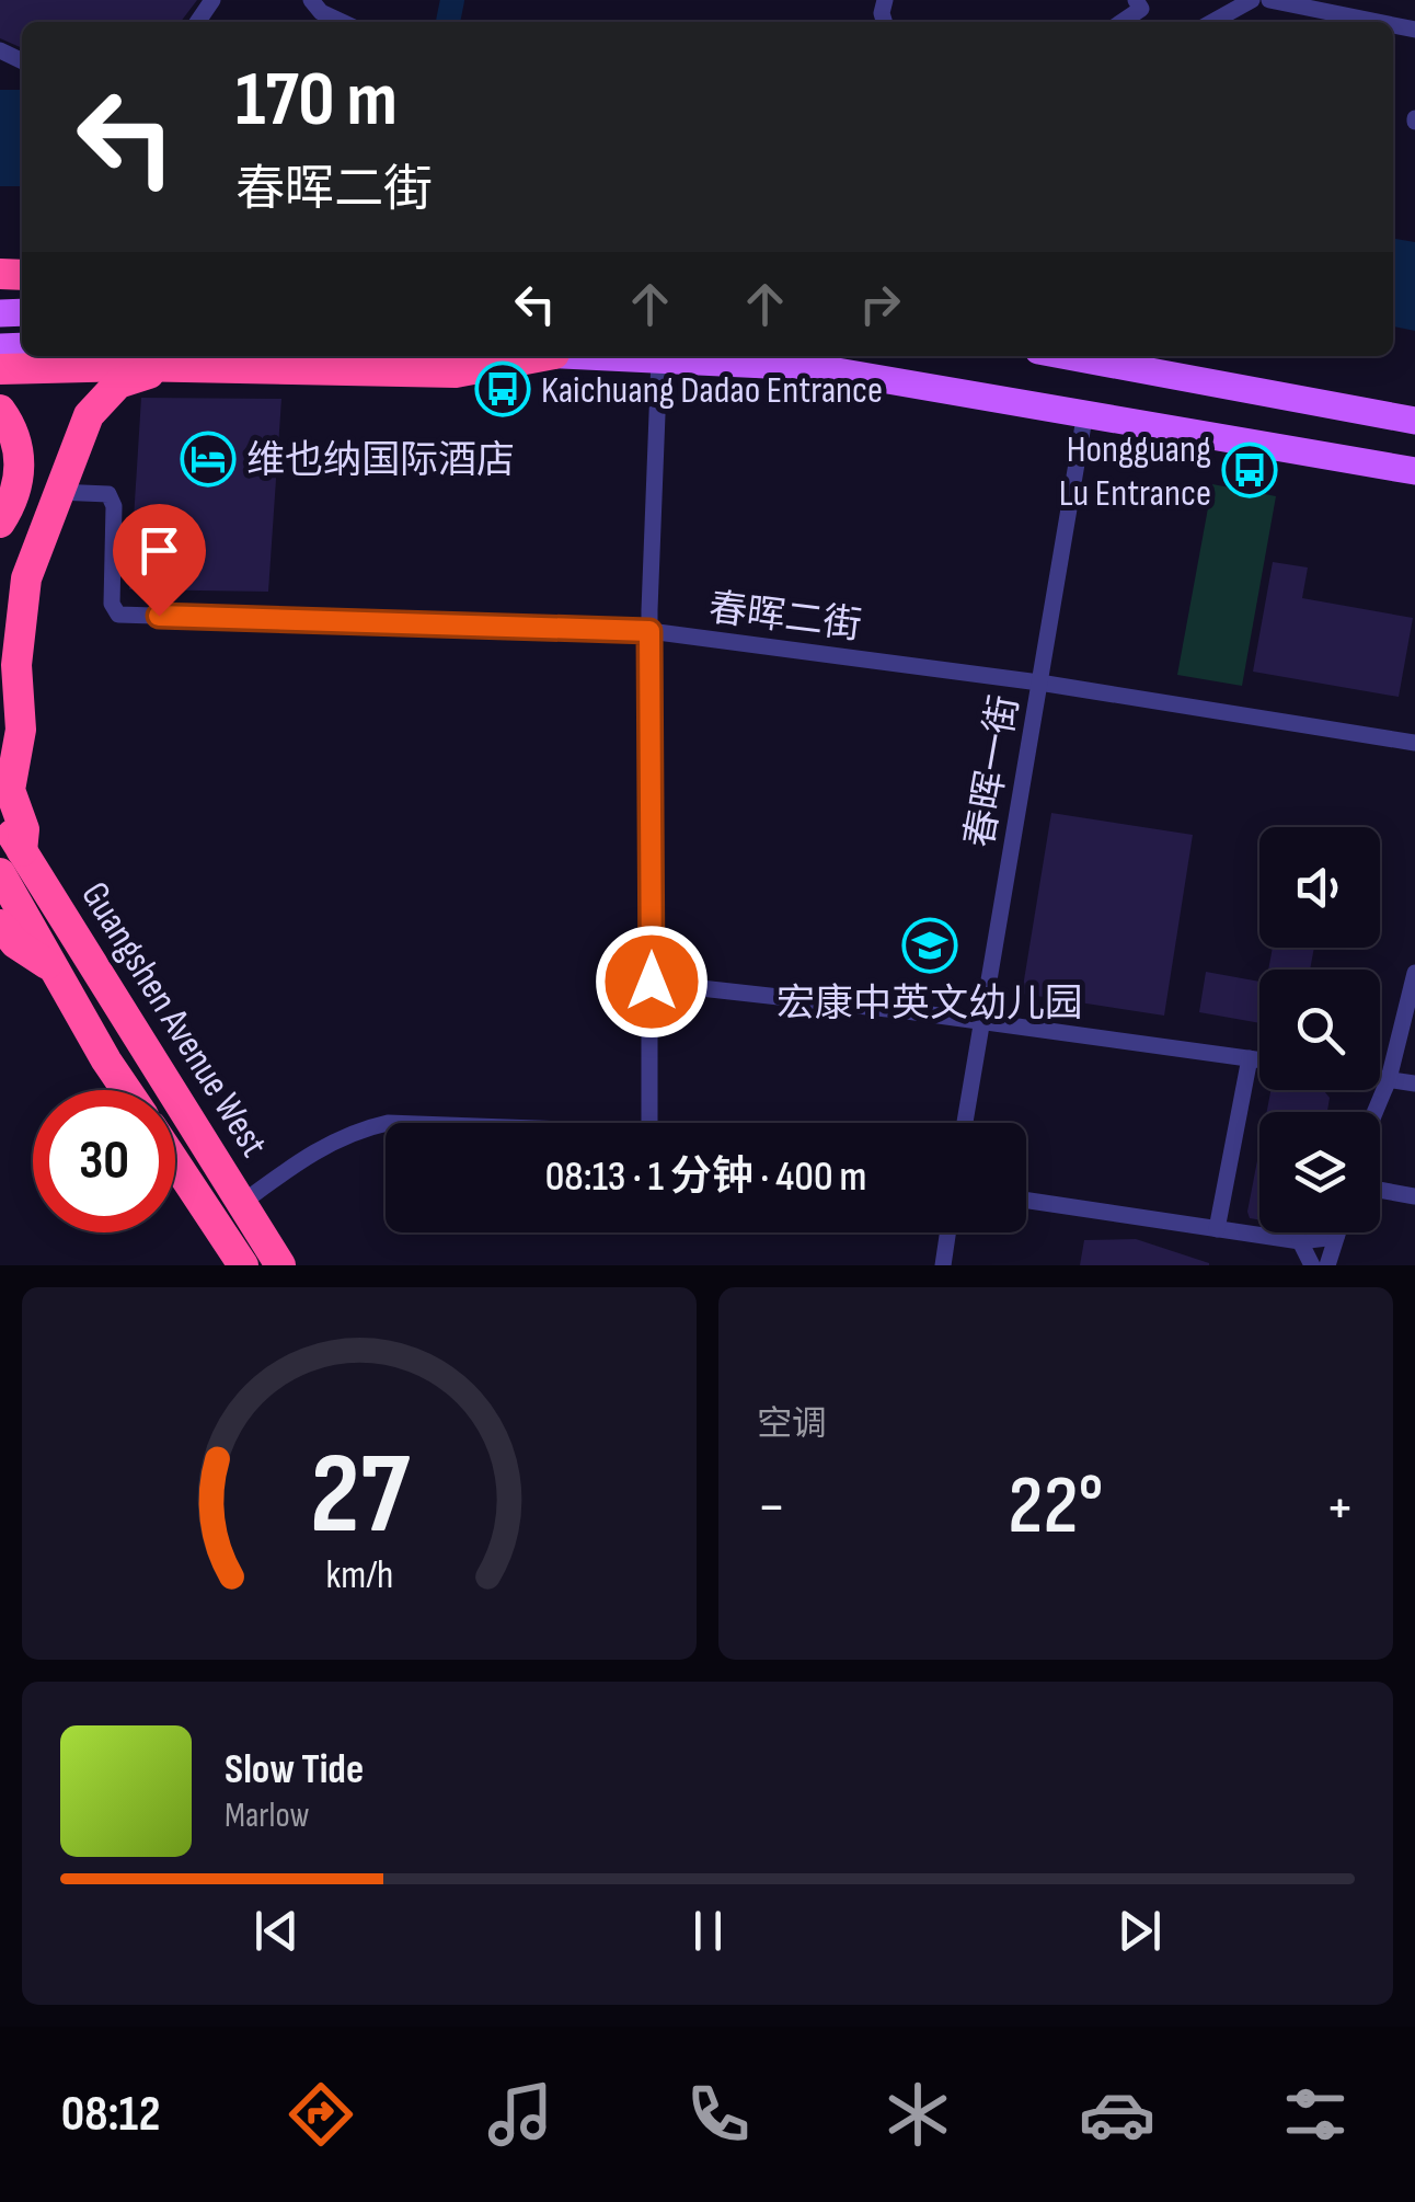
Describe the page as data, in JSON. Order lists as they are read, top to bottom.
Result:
{
  "streets": {
    "highway": ["Guangshen Avenue West"],
    "street": ["春晖二街", "春晖一街"]
  },
  "crossings": [
    ["春晖二街", "春晖一街"]
  ],
  "places": {
    "bus stop": ["Kaichuang Dadao Entrance", "Hongguang Lu Entrance"],
    "hotel": ["维也纳国际酒店"],
    "school or university": ["宏康中英文幼儿园"]
  },
  "page": {
    "turn": ["170 m", "春晖二街"],
    "limit": "30",
    "trip": "08:13 · 1 分钟 · 400 m",
    "tile": "空调",
    "heat": ["−", "22°", "+"],
    "song": ["Slow Tide", "Marlow"],
    "tabs": "08:12",
    "gauge": ["27", "km/h"]
  }
}
